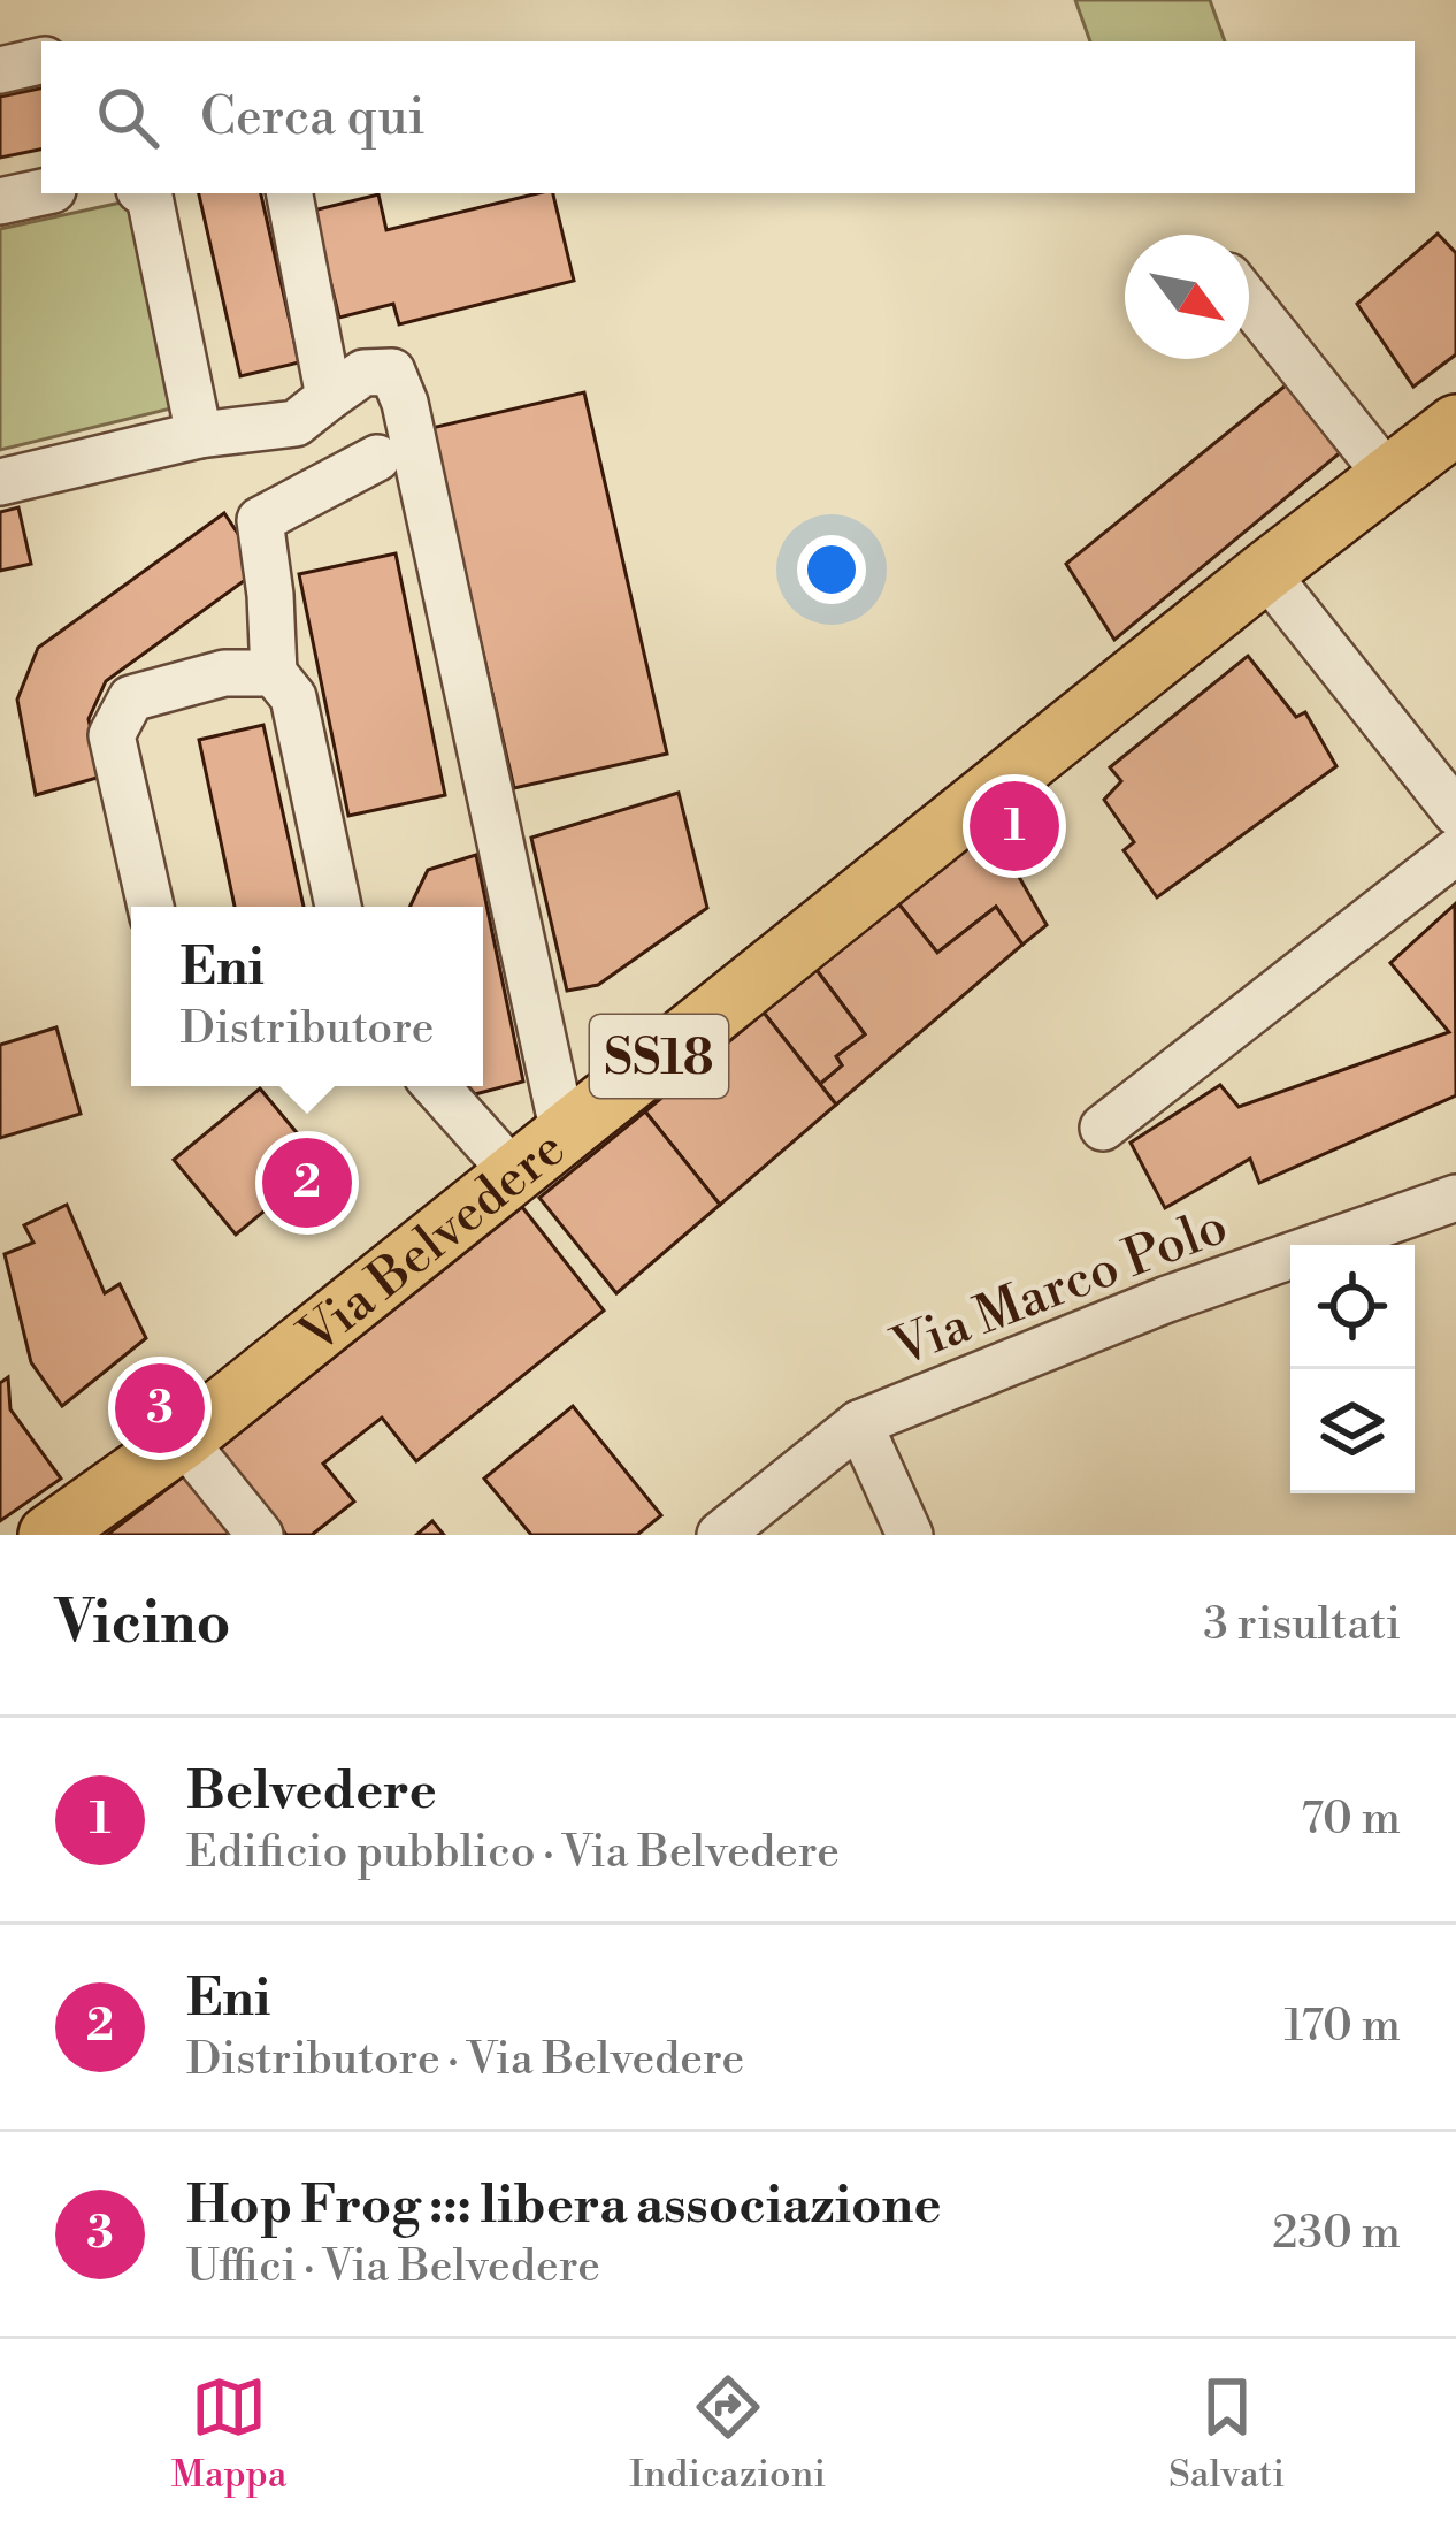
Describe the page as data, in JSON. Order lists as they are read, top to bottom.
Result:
{
  "streets": {
    "main road": ["SS18", "Via Belvedere"],
    "street": ["Via Marco Polo"]
  },
  "north": "bottom right",
  "page": {
    "search": "Cerca qui",
    "pins": ["1", "2", "3"],
    "popup": ["Eni", "Distributore"],
    "heading": ["Vicino", "3 risultati"],
    "list": [
      {
        "mark": "1",
        "name": "Belvedere",
        "note": "Edificio pubblico · Via Belvedere",
        "value": "70 m"
      },
      {
        "mark": "2",
        "name": "Eni",
        "note": "Distributore · Via Belvedere",
        "value": "170 m"
      },
      {
        "mark": "3",
        "name": "Hop Frog ::: libera associazione",
        "note": "Uffici · Via Belvedere",
        "value": "230 m"
      }
    ],
    "nav": ["Mappa", "Indicazioni", "Salvati"]
  }
}
